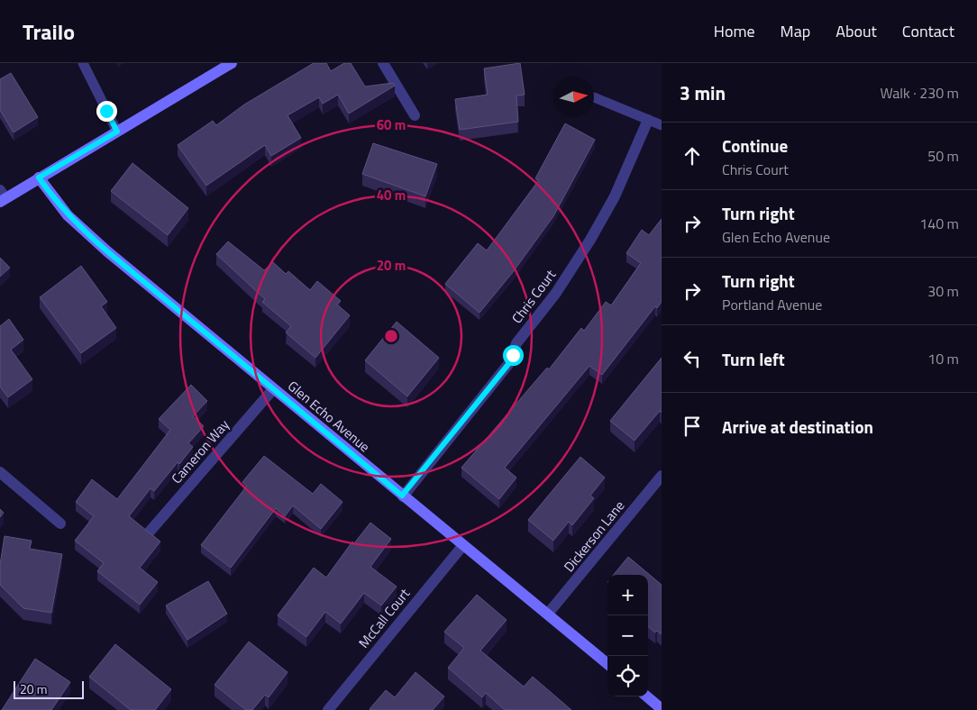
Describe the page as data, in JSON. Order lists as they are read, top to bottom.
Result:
{
  "streets": {
    "street": [
      "Chris Court",
      "Glen Echo Avenue",
      "Cameron Way",
      "Dickerson Lane",
      "McCall Court"
    ]
  },
  "crossings": [
    ["Chris Court", "Glen Echo Avenue"],
    ["Glen Echo Avenue", "Cameron Way"],
    ["Glen Echo Avenue", "Dickerson Lane"],
    ["Glen Echo Avenue", "McCall Court"]
  ],
  "scale_bar": "20 m",
  "north": "right",
  "page": {
    "header": "Trailo",
    "nav": [
      "Home",
      "Map",
      "About",
      "Contact"
    ],
    "heading": ["3 min", "Walk · 230 m"],
    "list": [
      ["Continue", "Chris Court", "50 m"],
      ["Turn right", "Glen Echo Avenue", "140 m"],
      ["Turn right", "Portland Avenue", "30 m"],
      ["Turn left", "10 m"],
      "Arrive at destination"
    ],
    "map_buttons": ["+", "−"],
    "scale": "20 m"
  },
  "rings": ["60 m", "40 m", "20 m"]
}
